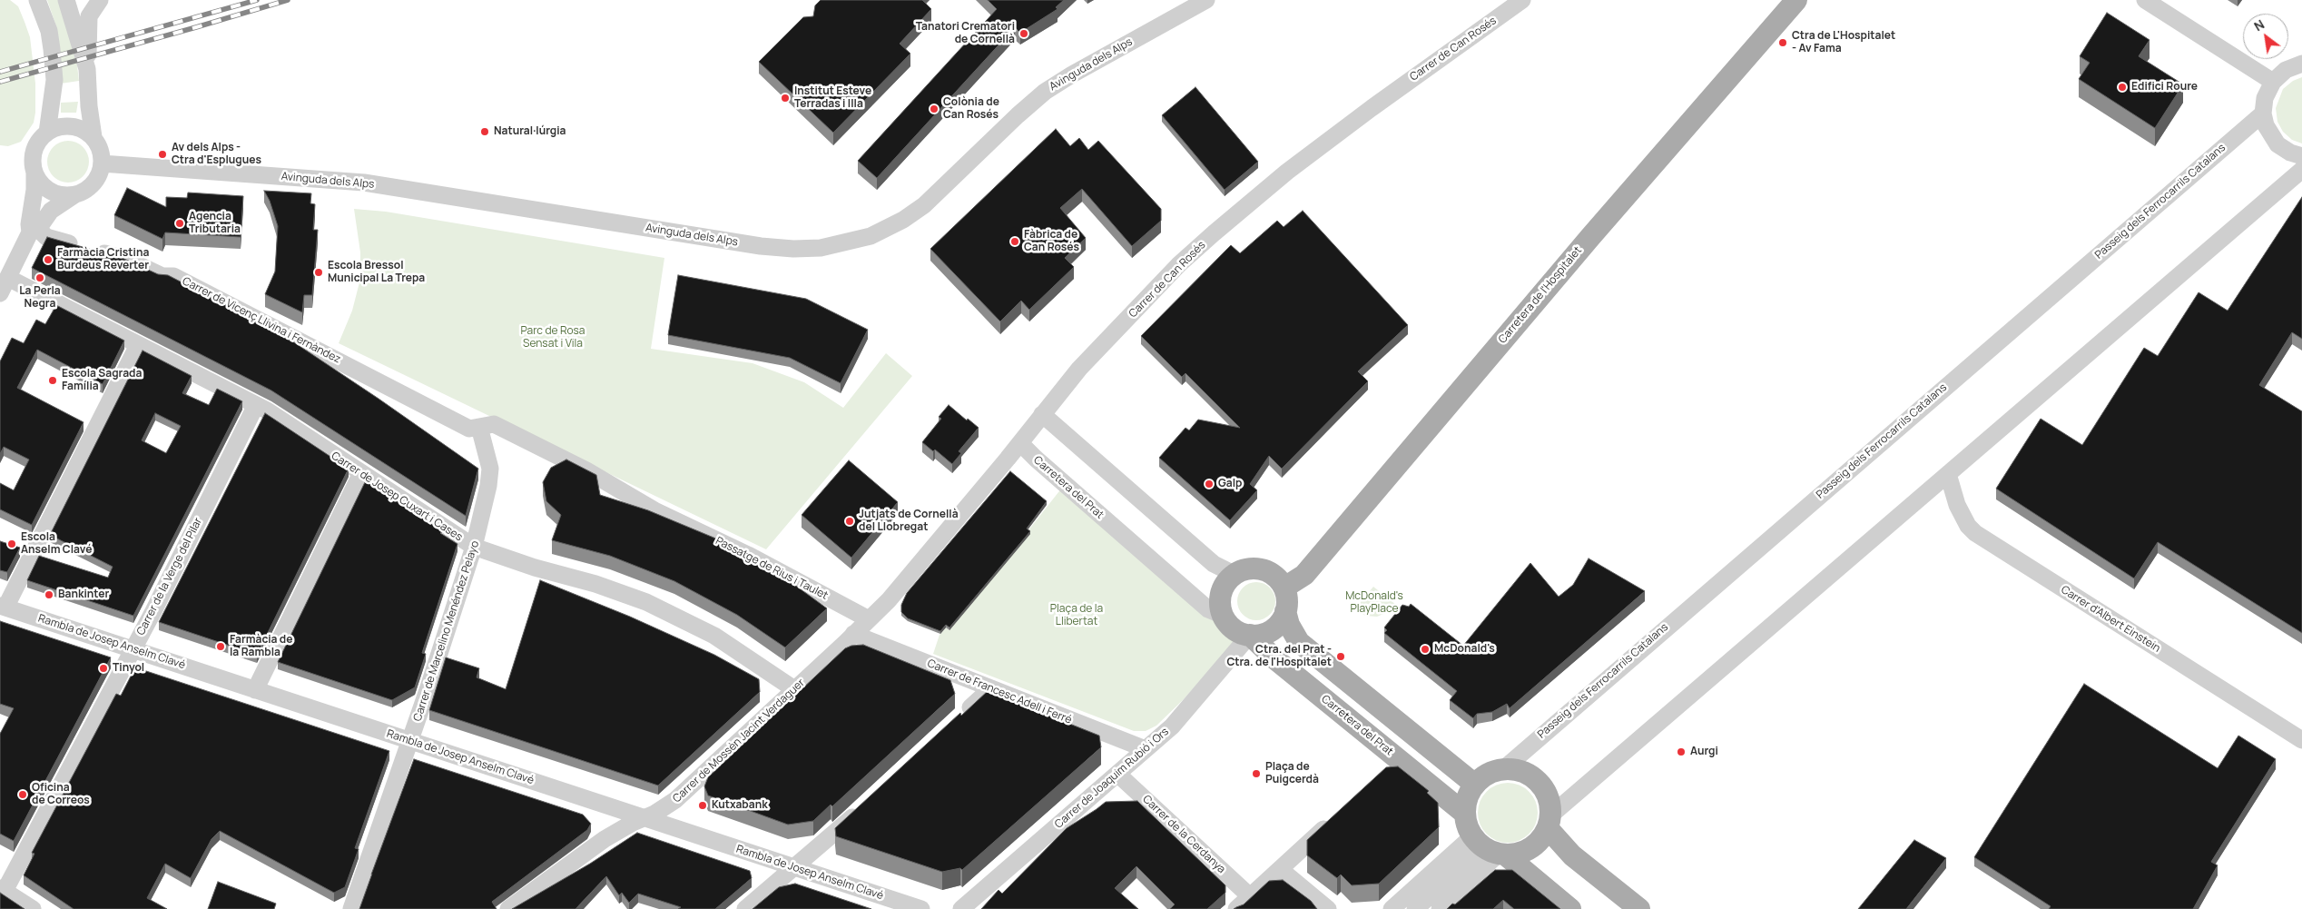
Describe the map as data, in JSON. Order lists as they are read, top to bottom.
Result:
{
  "streets": {
    "main road": ["Carretera de l'Hospitalet", "Carretera del Prat"],
    "street": [
      "Carrer de Can Rosés",
      "Avinguda dels Alps",
      "Passeig dels Ferrocarrils Catalans",
      "Carrer de Vicenç Llivina i Fernàndez",
      "Carrer de Josep Cuxart i Cases",
      "Passatge de Rius i Taulet",
      "Carrer de la Verge del Pilar",
      "Carrer d'Albert Einstein",
      "Carrer de Marcelino Menéndez Pelayo",
      "Rambla de Josep Anselm Clavé",
      "Carrer de Francesc Adell i Ferré",
      "Carrer de Mossèn Jacint Verdaguer",
      "Carrer de Joaquim Rubió i Ors",
      "Carrer de la Cerdanya"
    ]
  },
  "crossings": [
    ["Carrer de Can Rosés", "Carretera del Prat"],
    ["Carrer de Can Rosés", "Passatge de Rius i Taulet"],
    ["Carrer de Can Rosés", "Carrer de Mossèn Jacint Verdaguer"],
    ["Passeig dels Ferrocarrils Catalans", "Carretera del Prat"],
    ["Carretera de l'Hospitalet", "Carretera del Prat"],
    ["Carretera de l'Hospitalet", "Carrer de Joaquim Rubió i Ors"],
    ["Carrer de Vicenç Llivina i Fernàndez", "Passatge de Rius i Taulet"],
    ["Carrer de Vicenç Llivina i Fernàndez", "Carrer de Marcelino Menéndez Pelayo"],
    ["Carretera del Prat", "Carrer de Joaquim Rubió i Ors"],
    ["Carrer de Josep Cuxart i Cases", "Carrer de la Verge del Pilar"],
    ["Carrer de Josep Cuxart i Cases", "Carrer de Marcelino Menéndez Pelayo"],
    ["Carrer de Josep Cuxart i Cases", "Carrer de Mossèn Jacint Verdaguer"],
    ["Passatge de Rius i Taulet", "Carrer de Marcelino Menéndez Pelayo"],
    ["Passatge de Rius i Taulet", "Carrer de Mossèn Jacint Verdaguer"],
    ["Carrer de la Verge del Pilar", "Rambla de Josep Anselm Clavé"],
    ["Carrer de Marcelino Menéndez Pelayo", "Rambla de Josep Anselm Clavé"],
    ["Rambla de Josep Anselm Clavé", "Carrer de Mossèn Jacint Verdaguer"],
    ["Carrer de Francesc Adell i Ferré", "Carrer de Mossèn Jacint Verdaguer"],
    ["Carrer de Francesc Adell i Ferré", "Carrer de Joaquim Rubió i Ors"],
    ["Carrer de Joaquim Rubió i Ors", "Carrer de la Cerdanya"]
  ],
  "parks": ["Parc de Rosa Sensat i Vila", "McDonald's PlayPlace", "Plaça de la Llibertat"],
  "places": [
    "Tanatori Crematori de Cornellà",
    "Ctra de L'Hospitalet - Av Fama",
    "Edifici Roure",
    "Institut Esteve Terradas i Illa",
    "Colònia de Can Rosés",
    "Natural·lúrgia",
    "Av dels Alps - Ctra d'Esplugues",
    "Agencia Tributaria",
    "Fàbrica de Can Rosés",
    "Farmàcia Cristina Burdeus Reverter",
    "Escola Bressol Municipal La Trepa",
    "La Perla Negra",
    "Escola Sagrada Família",
    "Galp",
    "Jutjats de Cornellà del Llobregat",
    "Escola Anselm Clavé",
    "Bankinter",
    "Farmàcia de la Rambla",
    "McDonald's",
    "Ctra. del Prat - Ctra. de l'Hospitalet",
    "Tinyol",
    "Aurgi",
    "Plaça de Puigcerdà",
    "Oficina de Correos",
    "Kutxabank"
  ],
  "north": "top left"
}
